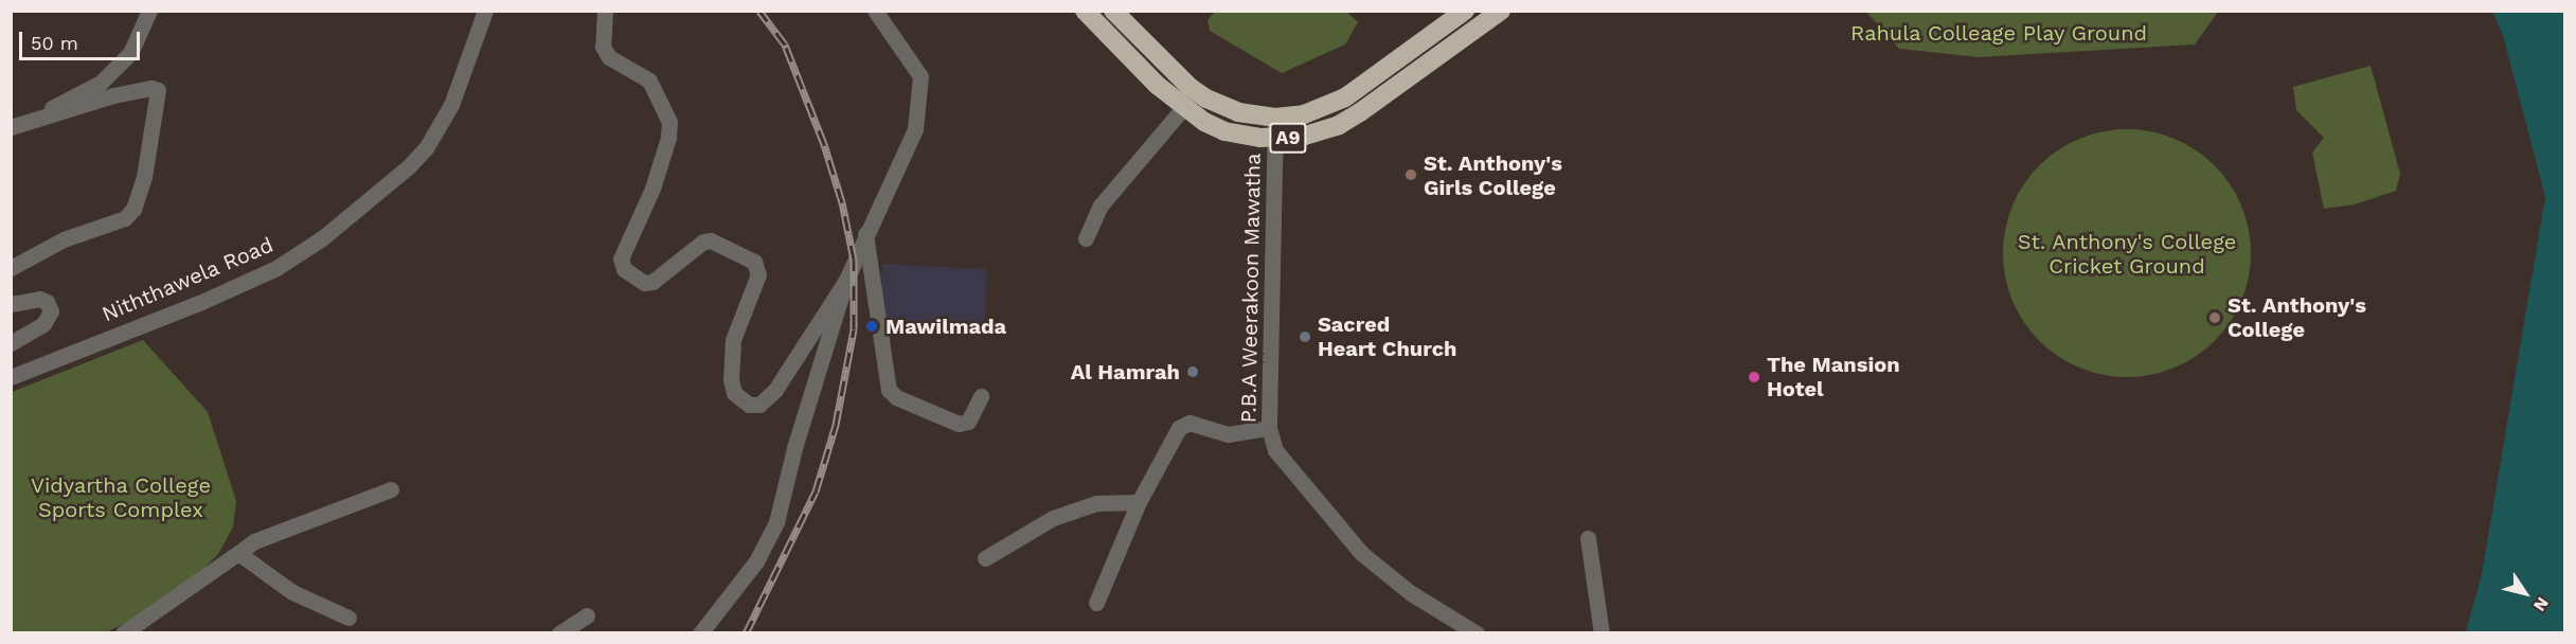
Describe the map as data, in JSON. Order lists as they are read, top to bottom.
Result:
{
  "streets": {
    "highway": ["A9"],
    "street": ["Niththawela Road", "P.B.A Weerakoon Mawatha"]
  },
  "crossings": [
    ["A9", "P.B.A Weerakoon Mawatha"]
  ],
  "parks": ["Rahula Colleage Play Ground", "St. Anthony's College Cricket Ground", "Vidyartha College Sports Complex"],
  "places": [
    "St. Anthony's Girls College",
    "St. Anthony's College",
    "Mawilmada",
    "Sacred Heart Church",
    "Al Hamrah",
    "The Mansion Hotel"
  ],
  "scale_bar": "50 m",
  "north": "bottom right"
}
